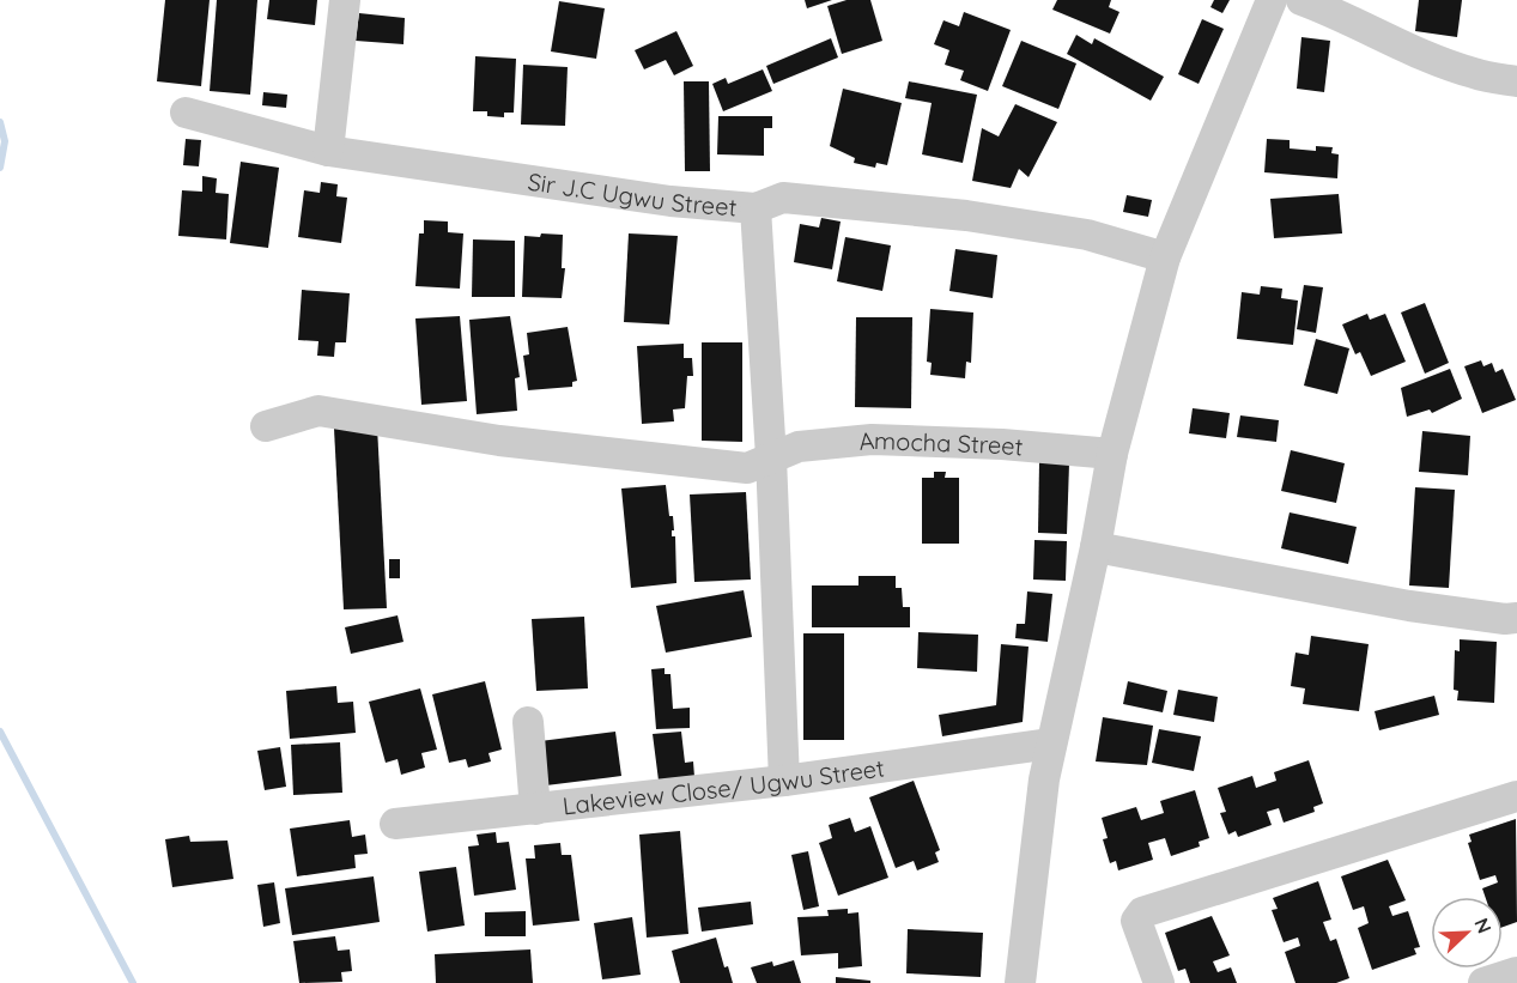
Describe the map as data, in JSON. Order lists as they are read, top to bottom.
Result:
{
  "streets": {
    "street": ["Sir J.C Ugwu Street", "Amocha Street", "Lakeview Close/ Ugwu Street"]
  },
  "north": "top right"
}
